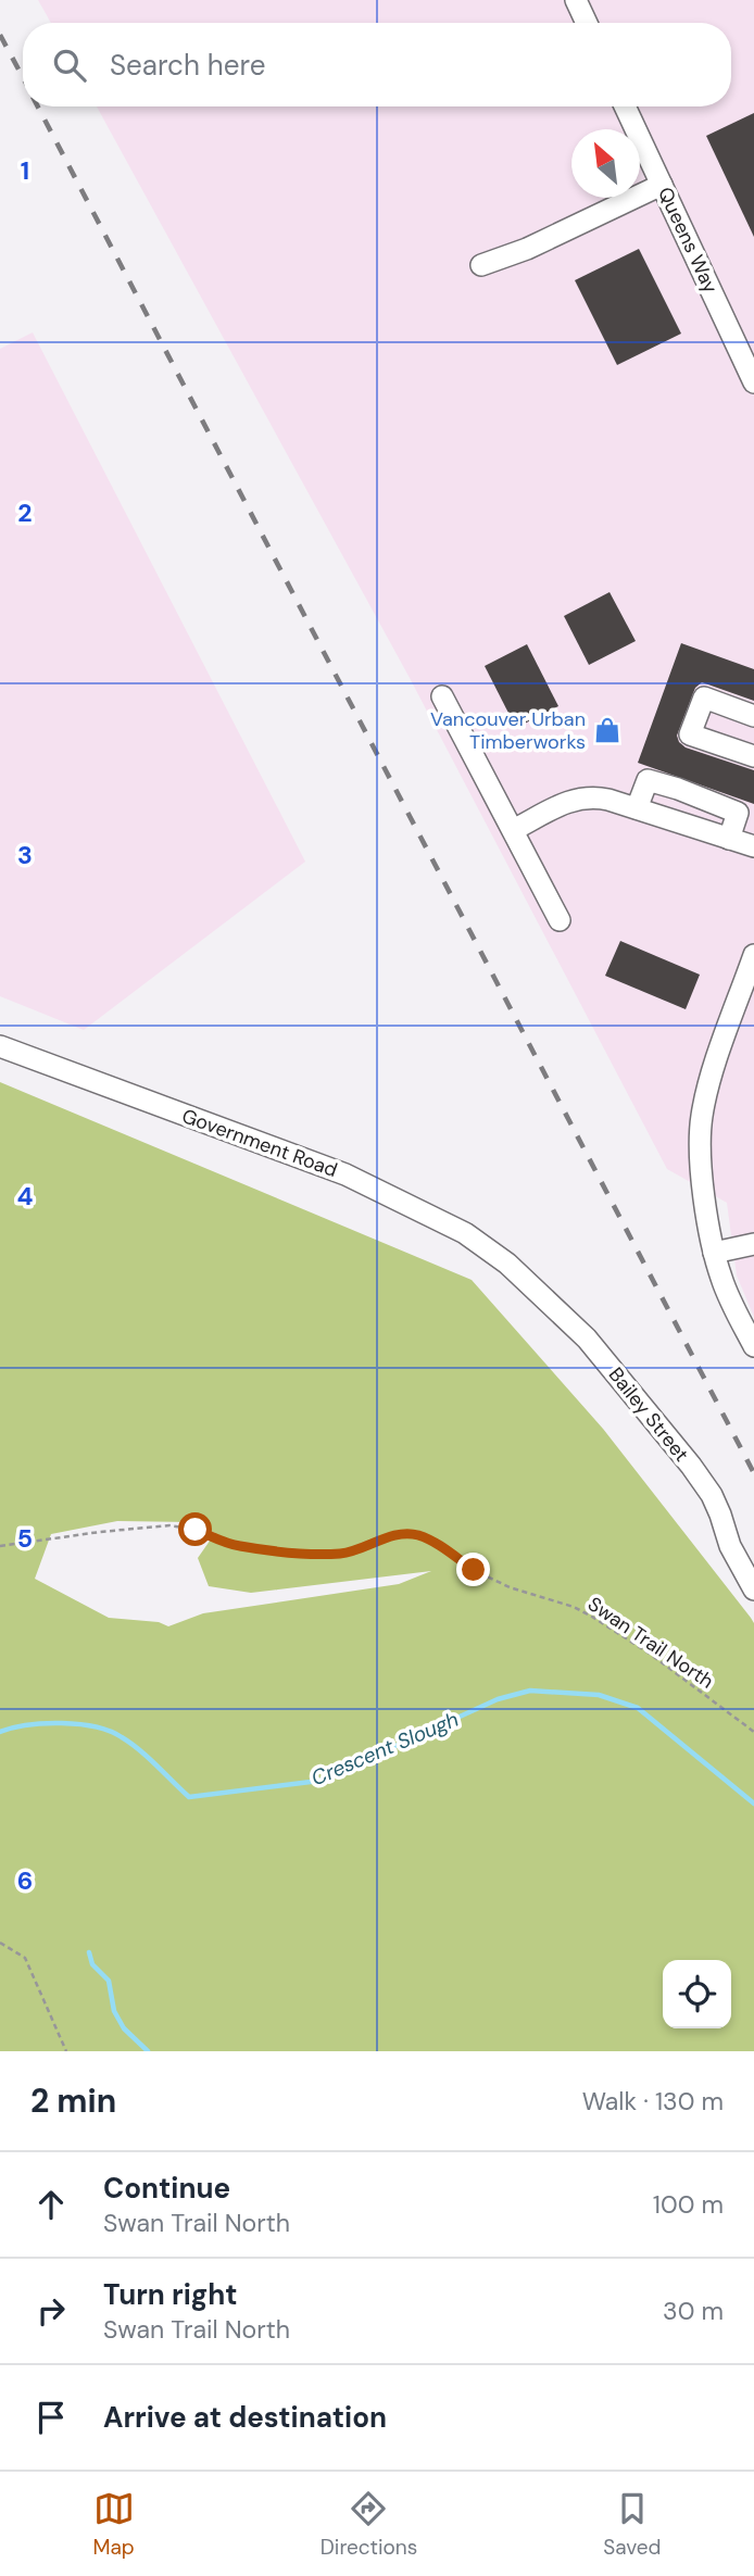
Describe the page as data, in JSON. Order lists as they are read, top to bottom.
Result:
{
  "streets": {
    "street": ["Queens Way", "Government Road", "Bailey Street"],
    "path": ["Swan Trail North"]
  },
  "crossings": [
    ["Government Road", "Bailey Street"]
  ],
  "water": ["Crescent Slough"],
  "places": {
    "shop": ["Vancouver Urban Timberworks"]
  },
  "north": "top left",
  "page": {
    "search": "Search here",
    "heading": ["2 min", "Walk · 130 m"],
    "list": [
      ["Continue", "Swan Trail North", "100 m"],
      ["Turn right", "Swan Trail North", "30 m"],
      "Arrive at destination"
    ],
    "nav": ["Map", "Directions", "Saved"]
  },
  "grid": {
    "rows": [
      "1",
      "2",
      "3",
      "4",
      "5",
      "6"
    ]
  }
}
